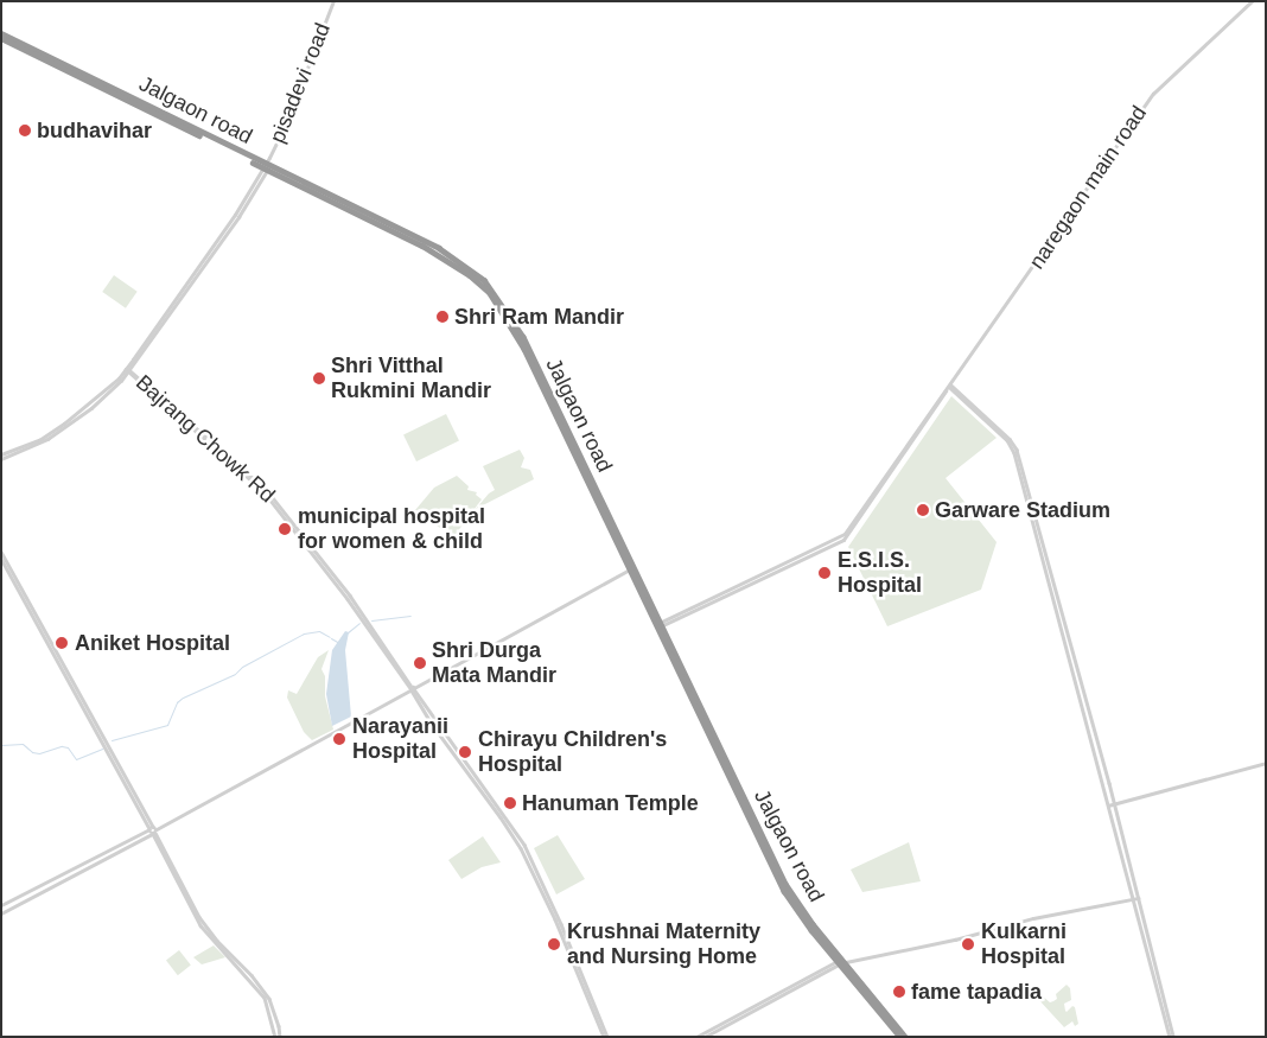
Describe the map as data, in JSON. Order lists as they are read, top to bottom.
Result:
{
  "streets": {
    "highway": ["Jalgaon road"],
    "street": ["pisadevi road", "naregaon main road", "Bajrang Chowk Rd"]
  },
  "crossings": [
    ["pisadevi road", "Jalgaon road"],
    ["pisadevi road", "Bajrang Chowk Rd"],
    ["Jalgaon road", "naregaon main road"]
  ],
  "places": [
    "budhavihar",
    "Shri Ram Mandir",
    "Shri Vitthal Rukmini Mandir",
    "Garware Stadium",
    "municipal hospital for women & child",
    "E.S.I.S. Hospital",
    "Aniket Hospital",
    "Shri Durga Mata Mandir",
    "Narayanii Hospital",
    "Chirayu Children's Hospital",
    "Hanuman Temple",
    "Krushnai Maternity and Nursing Home",
    "Kulkarni Hospital",
    "fame tapadia"
  ]
}
